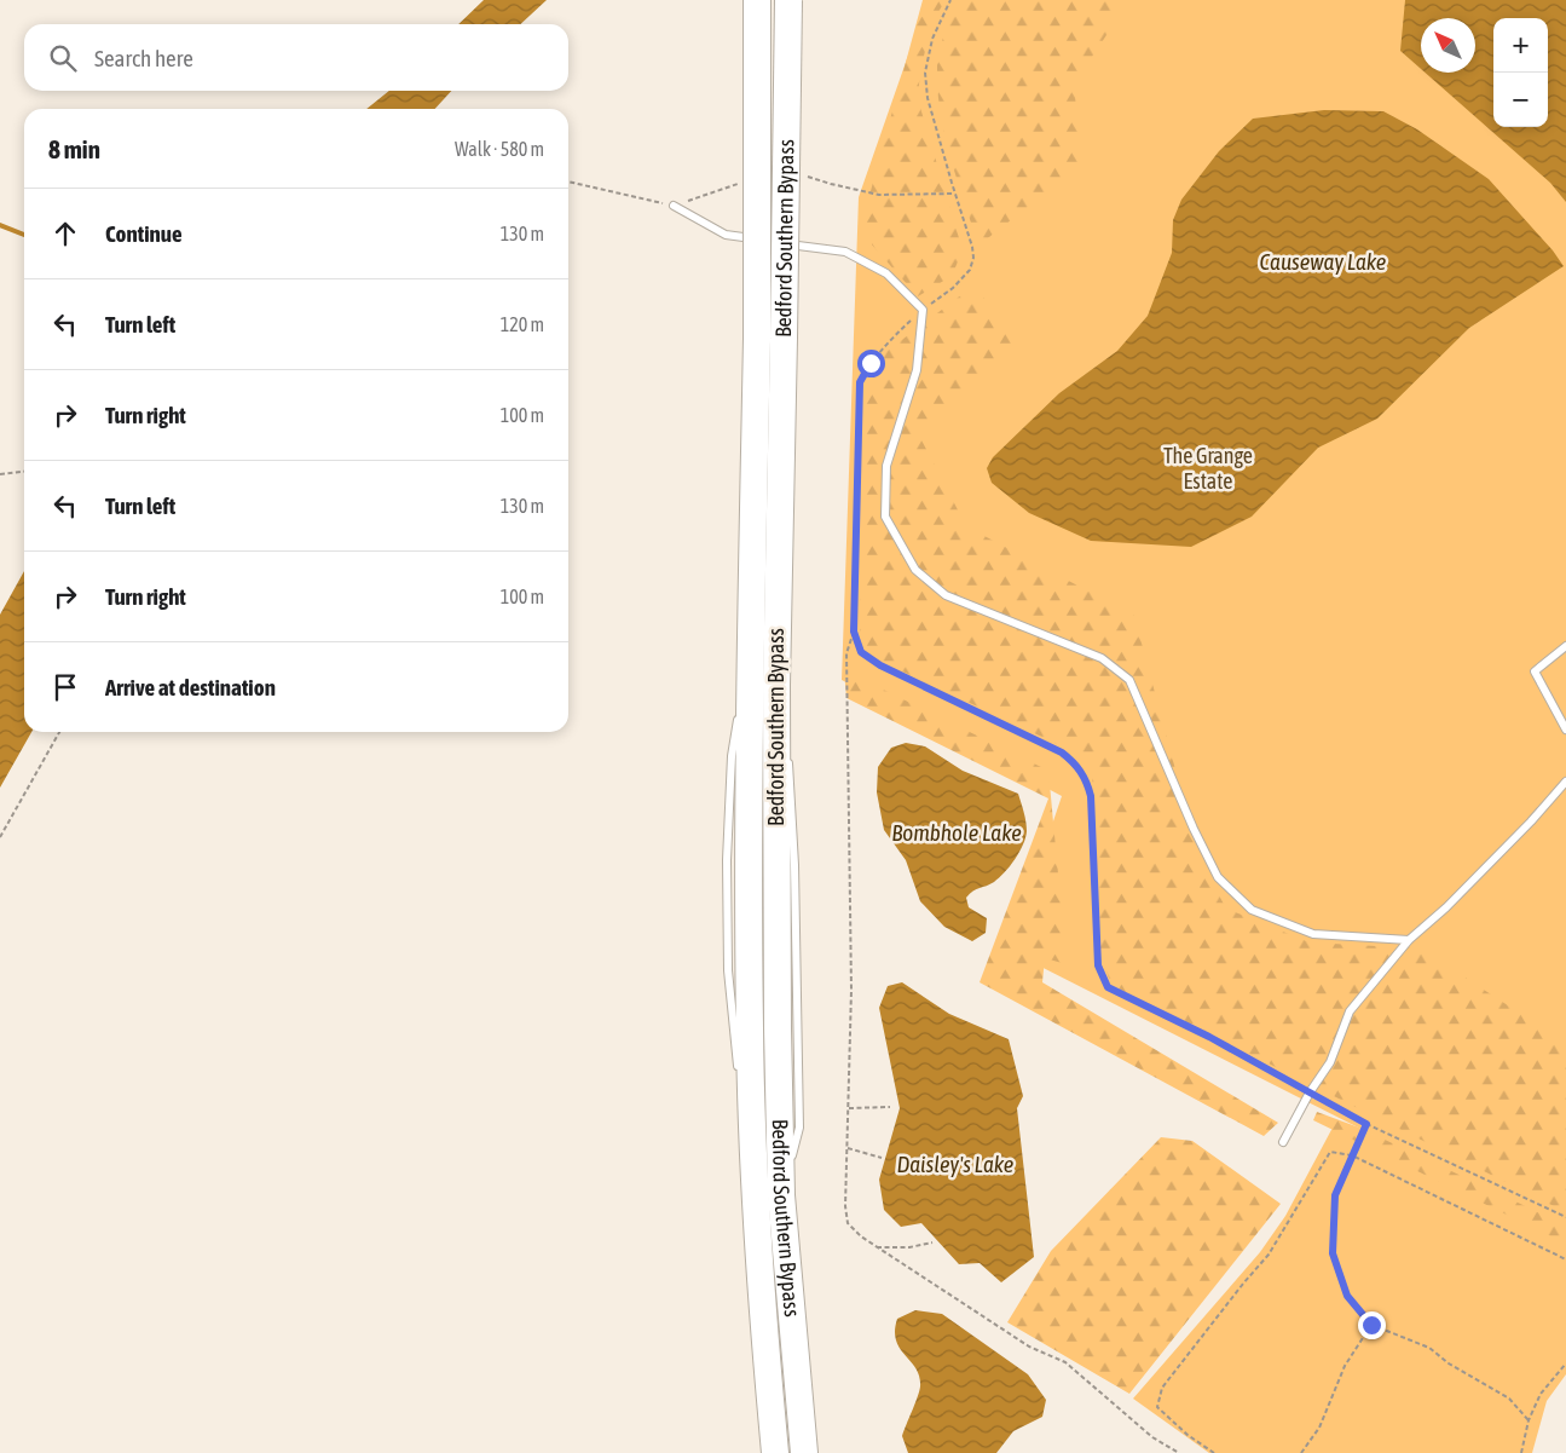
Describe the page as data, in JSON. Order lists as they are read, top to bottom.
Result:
{
  "streets": {
    "highway": ["Bedford Southern Bypass"]
  },
  "water": ["Causeway Lake", "Bombhole Lake", "Daisley's Lake"],
  "parks": ["The Grange Estate"],
  "north": "top left",
  "page": {
    "map_buttons": ["+", "−"],
    "search": "Search here",
    "heading": ["8 min", "Walk · 580 m"],
    "list": [
      ["Continue", "130 m"],
      ["Turn left", "120 m"],
      ["Turn right", "100 m"],
      ["Turn left", "130 m"],
      ["Turn right", "100 m"],
      "Arrive at destination"
    ]
  }
}
